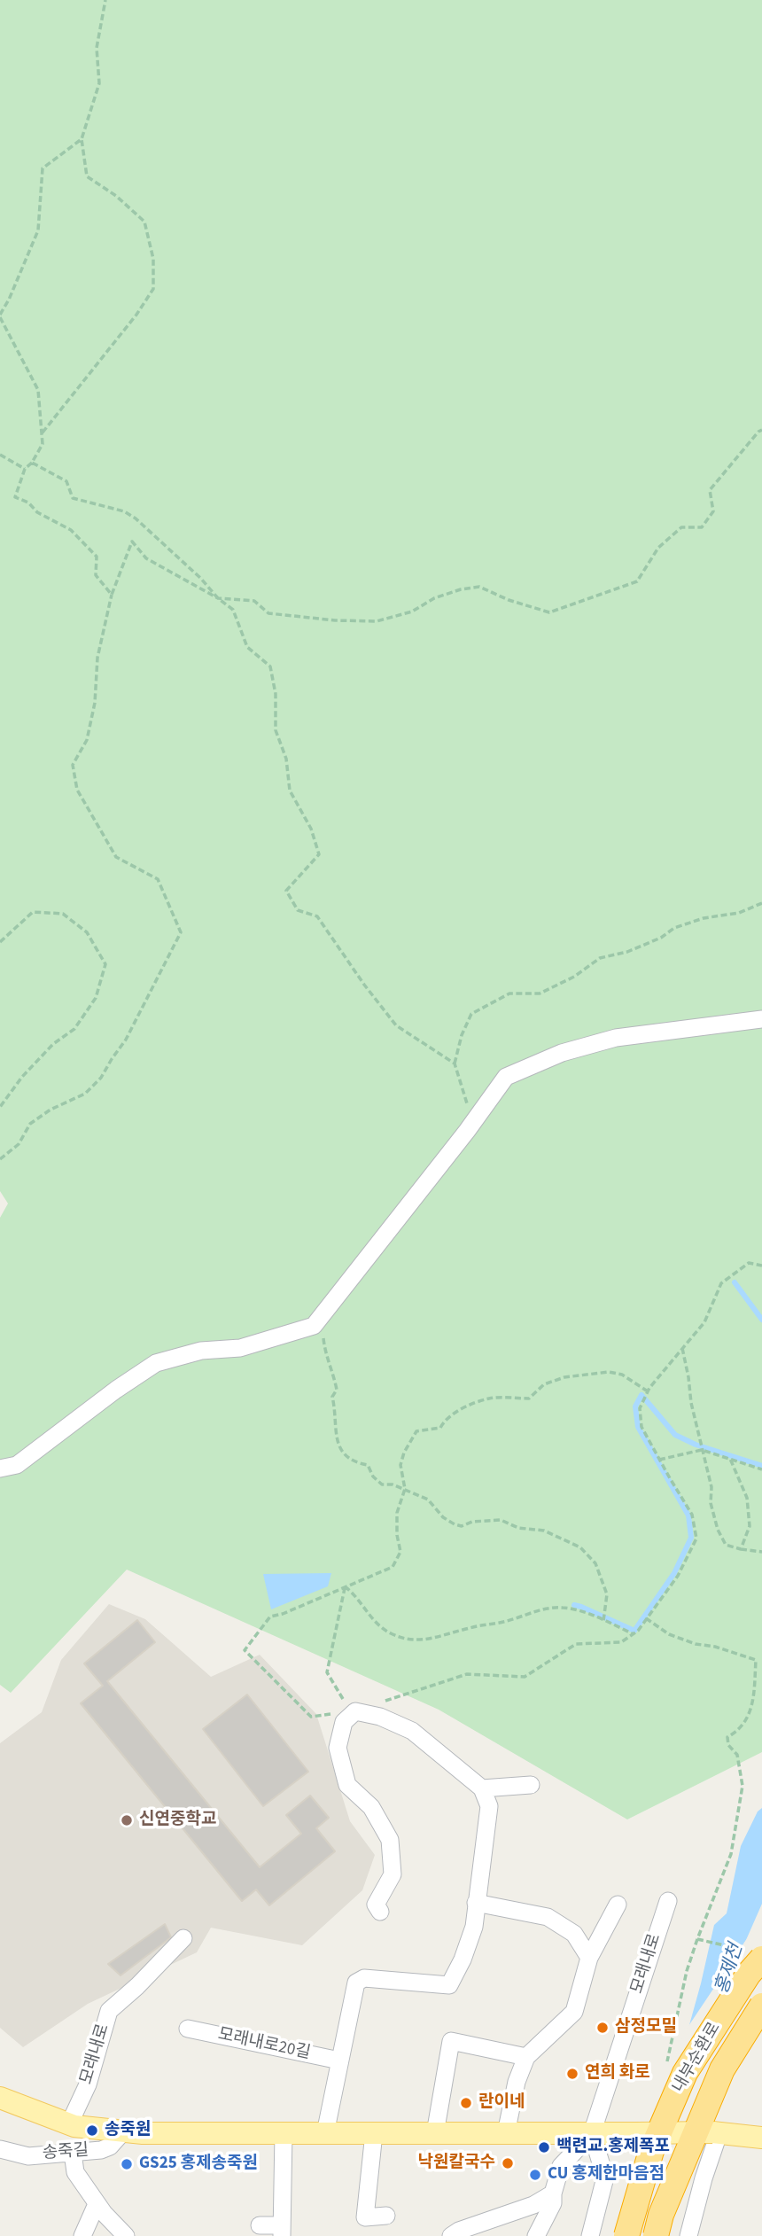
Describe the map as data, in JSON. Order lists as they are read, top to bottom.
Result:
{
  "streets": {
    "highway": ["내부순환로"],
    "street": ["모래내로", "모래내로20길", "송죽길"]
  },
  "water": ["홍제천"],
  "places": [
    "신연중학교",
    "삼정모밀",
    "연희 화로",
    "란이네",
    "송죽원",
    "백련교.홍제폭포",
    "낙원칼국수",
    "GS25 홍제송죽원",
    "CU 홍제한마음점"
  ]
}
